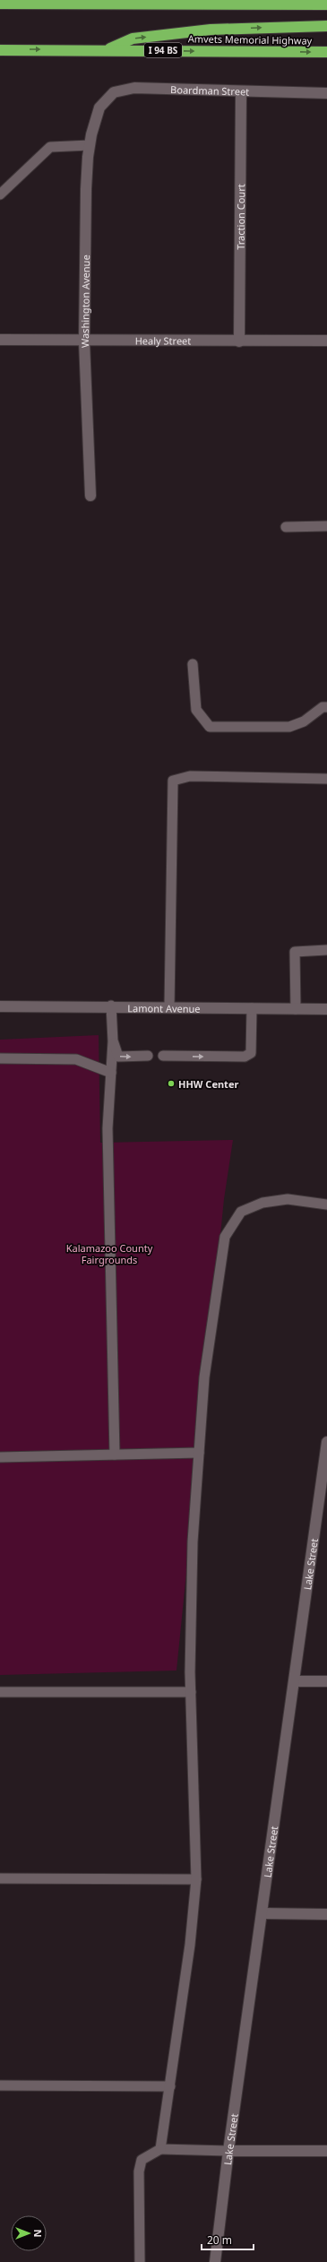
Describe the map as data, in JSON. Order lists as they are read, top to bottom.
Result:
{
  "streets": {
    "highway": ["Amvets Memorial Highway", "I 94 BS"],
    "street": [
      "Boardman Street",
      "Traction Court",
      "Washington Avenue",
      "Healy Street",
      "Lamont Avenue",
      "Lake Street"
    ]
  },
  "crossings": [
    ["Boardman Street", "Traction Court"],
    ["Boardman Street", "Washington Avenue"],
    ["Traction Court", "Healy Street"],
    ["Washington Avenue", "Healy Street"]
  ],
  "parks": ["Kalamazoo County Fairgrounds"],
  "places": ["HHW Center"],
  "scale_bar": "20 m",
  "north": "right"
}
